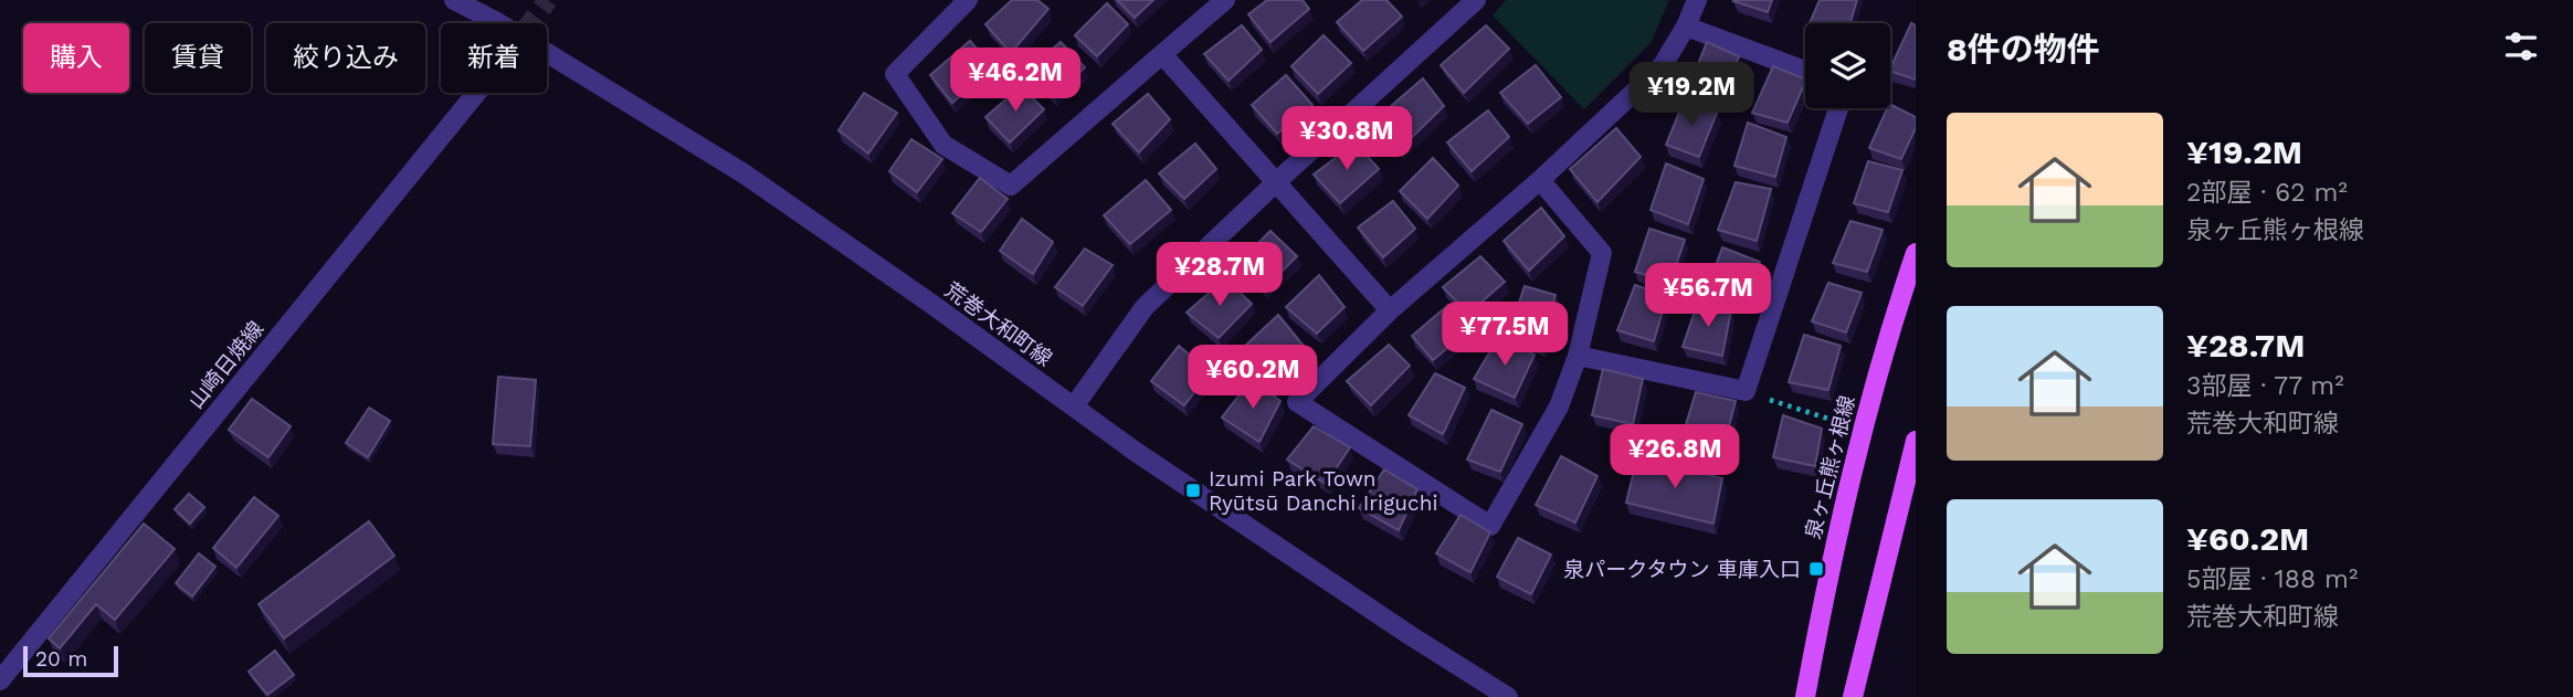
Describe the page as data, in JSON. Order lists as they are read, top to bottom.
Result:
{
  "streets": {
    "main road": ["泉ヶ丘熊ヶ根線"],
    "street": ["荒巻大和町線", "山崎日焼線"]
  },
  "places": {
    "transit": ["Izumi Park Town Ryūtsū Danchi Iriguchi", "泉パークタウン 車庫入口"]
  },
  "scale_bar": "20 m",
  "page": {
    "heading": "8件の物件",
    "chip": [
      "購入",
      "賃貸",
      "絞り込み",
      "新着"
    ],
    "price": [
      "¥46.2M",
      "¥19.2M",
      "¥30.8M",
      "¥28.7M",
      "¥56.7M",
      "¥77.5M",
      "¥60.2M",
      "¥26.8M"
    ],
    "list": [
      {
        "name": "¥19.2M",
        "note": "2部屋 · 62 m² · 泉ヶ丘熊ヶ根線"
      },
      {
        "name": "¥28.7M",
        "note": "3部屋 · 77 m² · 荒巻大和町線"
      },
      {
        "name": "¥60.2M",
        "note": "5部屋 · 188 m² · 荒巻大和町線"
      }
    ],
    "scale": "20 m"
  }
}
